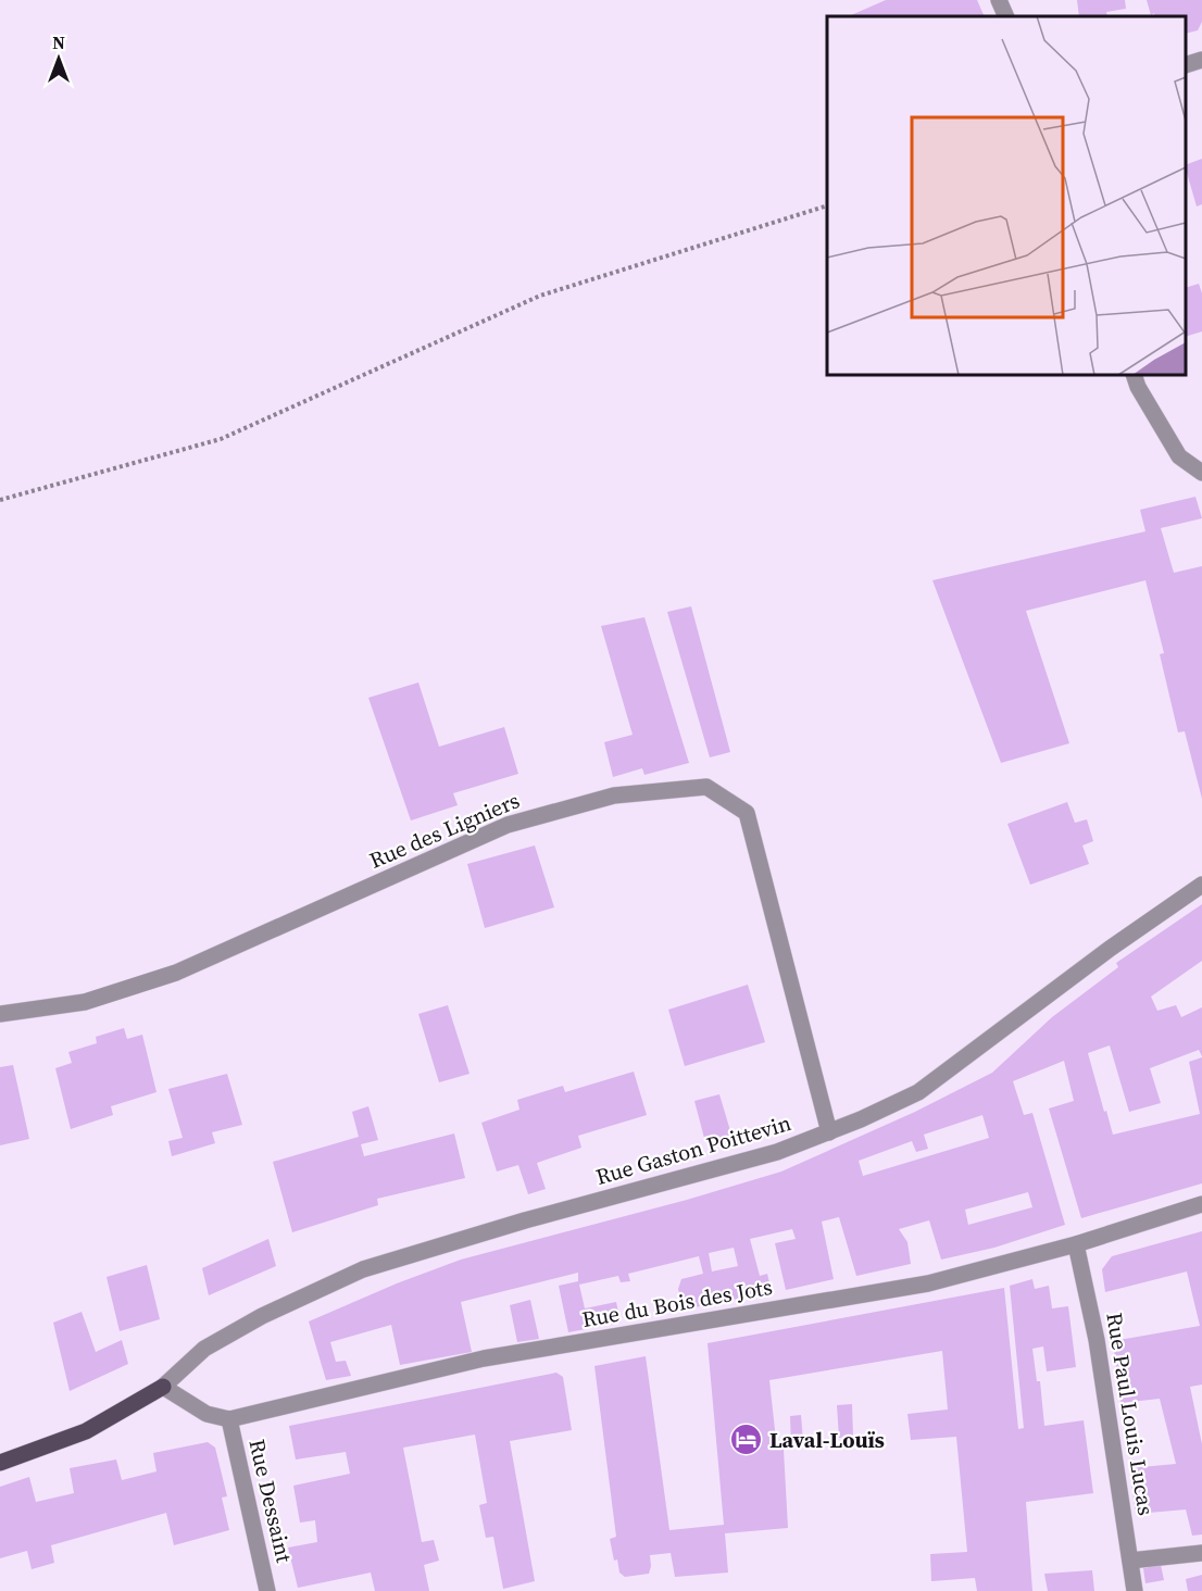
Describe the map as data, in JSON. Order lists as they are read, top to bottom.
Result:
{
  "streets": {
    "street": [
      "Rue des Ligniers",
      "Rue Gaston Poittevin",
      "Rue du Bois des Jots",
      "Rue Paul Louis Lucas",
      "Rue Dessaint"
    ]
  },
  "crossings": [
    ["Rue des Ligniers", "Rue Gaston Poittevin"],
    ["Rue du Bois des Jots", "Rue Paul Louis Lucas"],
    ["Rue du Bois des Jots", "Rue Dessaint"]
  ],
  "places": {
    "hotel": ["Laval-Louïs"]
  },
  "north": "top"
}
